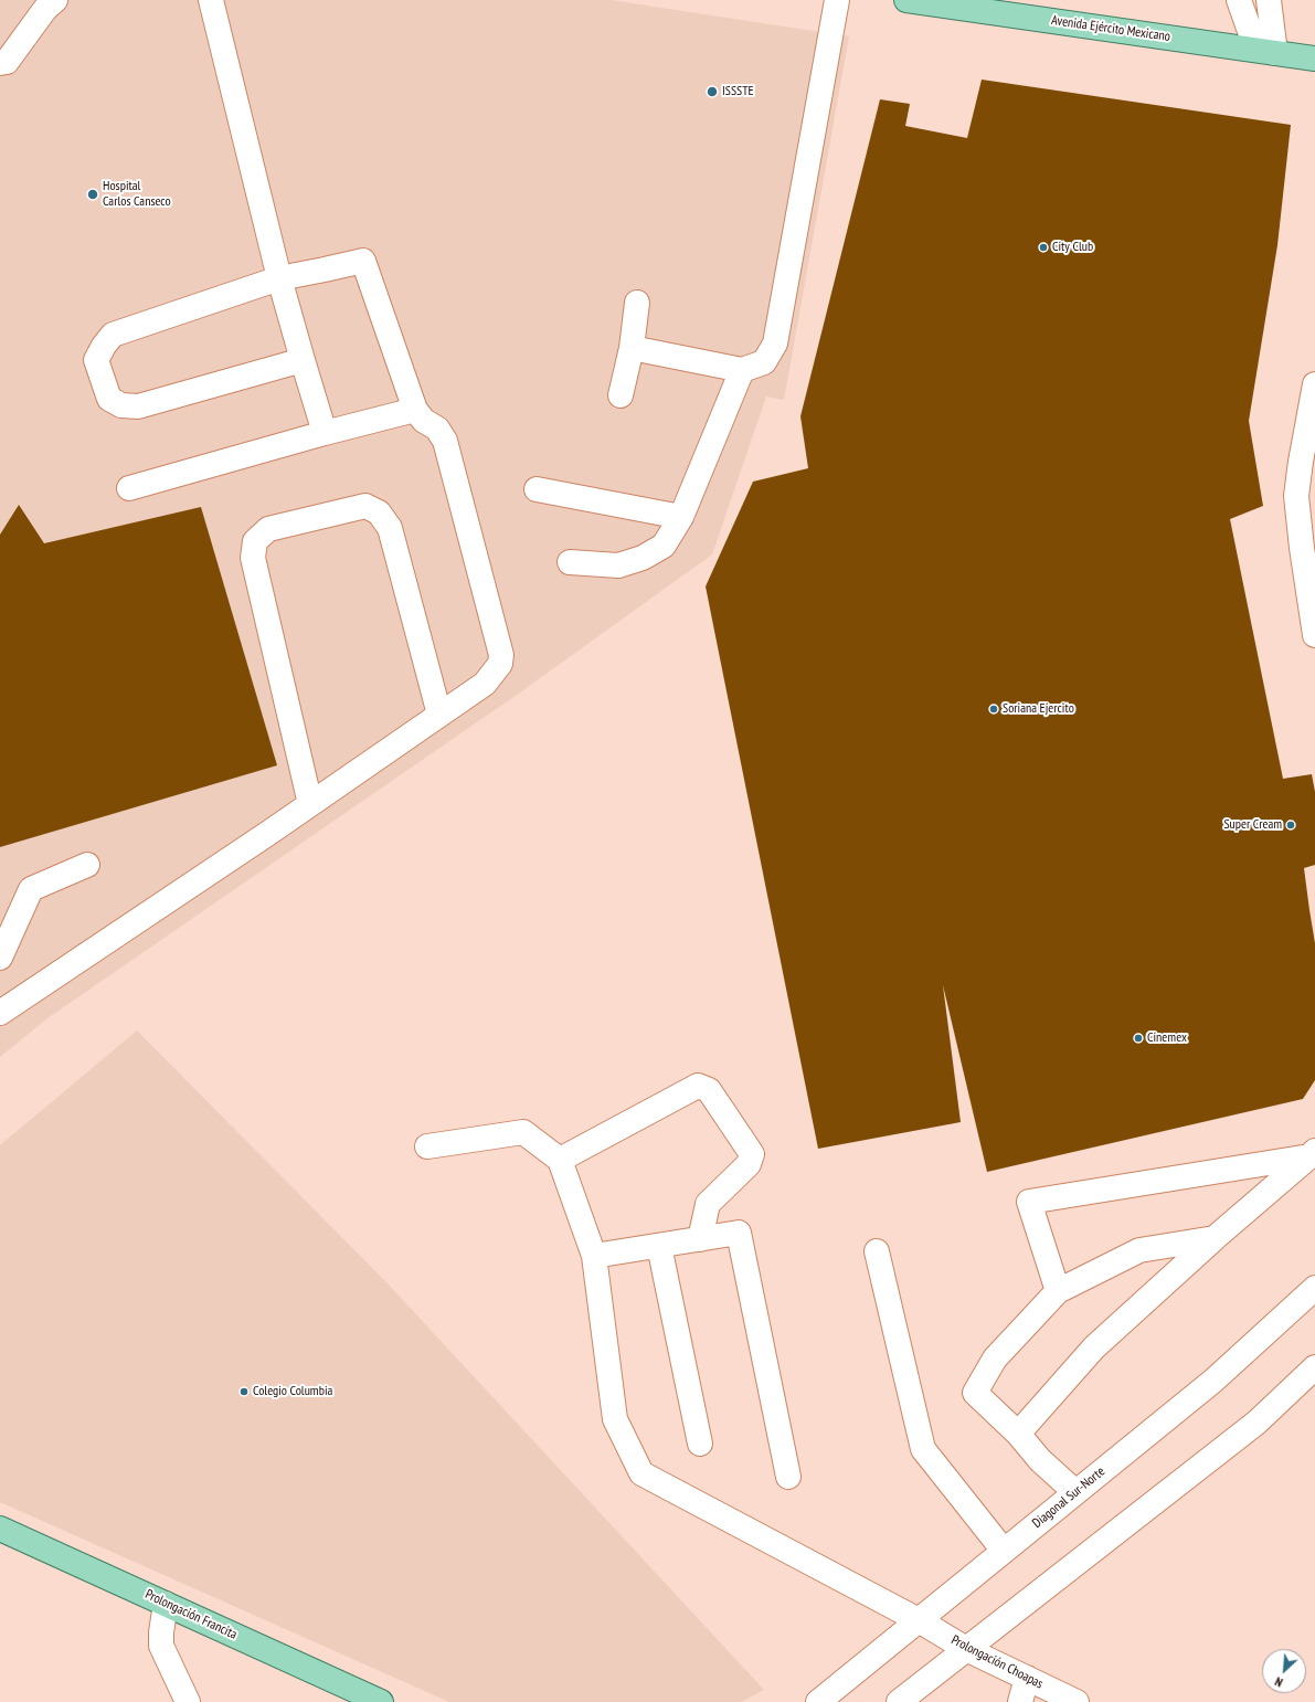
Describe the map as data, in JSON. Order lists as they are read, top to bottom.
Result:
{
  "streets": {
    "main road": ["Avenida Ejército Mexicano", "Prolongación Francita"],
    "street": ["Diagonal Sur-Norte", "Prolongación Choapas"]
  },
  "crossings": [
    ["Diagonal Sur-Norte", "Prolongación Choapas"]
  ],
  "places": [
    "ISSSTE",
    "Hospital Carlos Canseco",
    "City Club",
    "Soriana Ejercito",
    "Super Cream",
    "Cinemex",
    "Colegio Columbia"
  ],
  "north": "bottom left"
}
